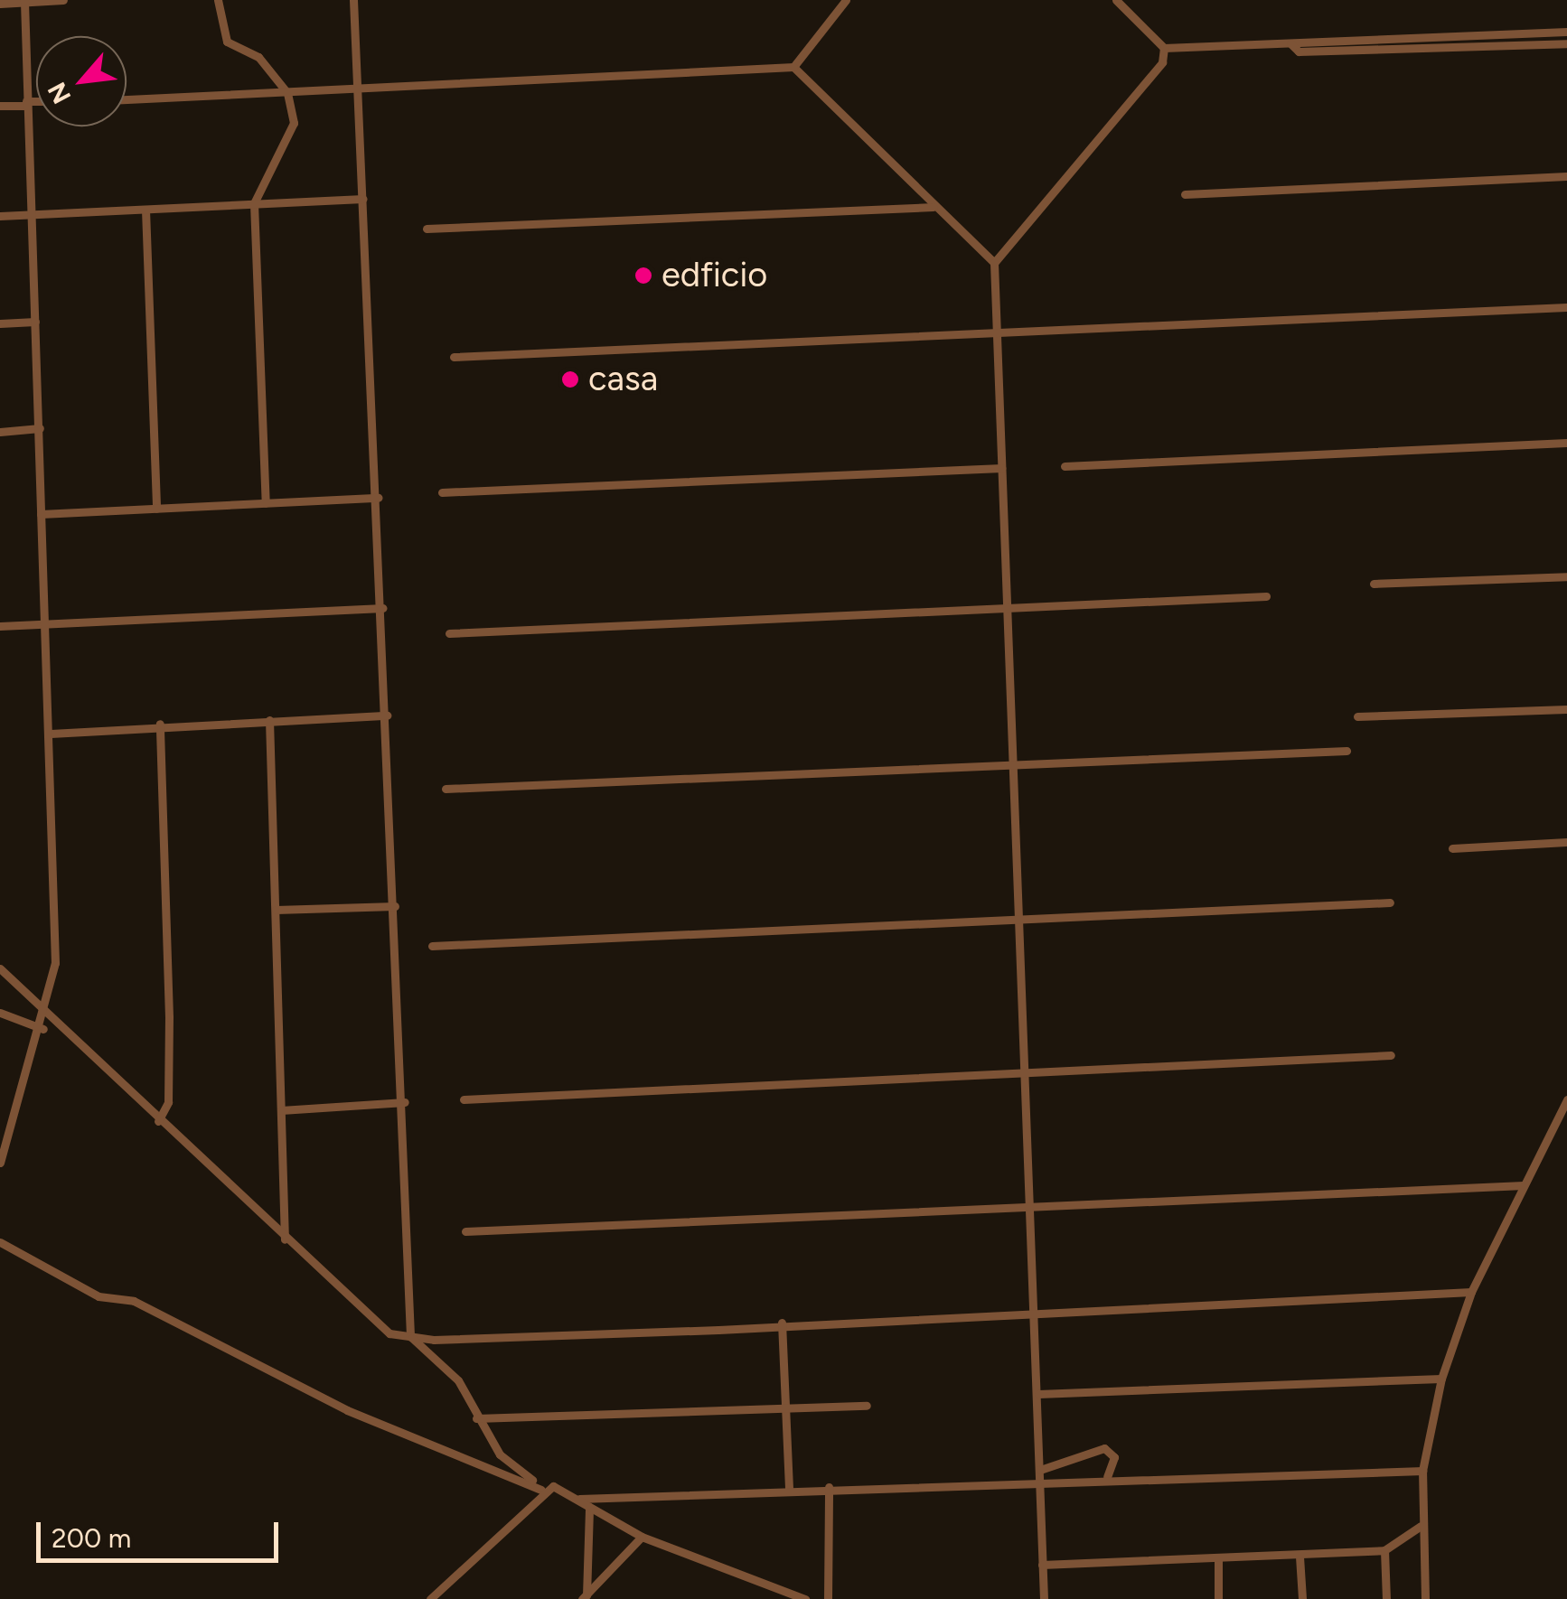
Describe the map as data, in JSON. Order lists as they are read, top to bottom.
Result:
{
  "places": ["edficio", "casa"],
  "scale_bar": "200 m",
  "north": "bottom left"
}
